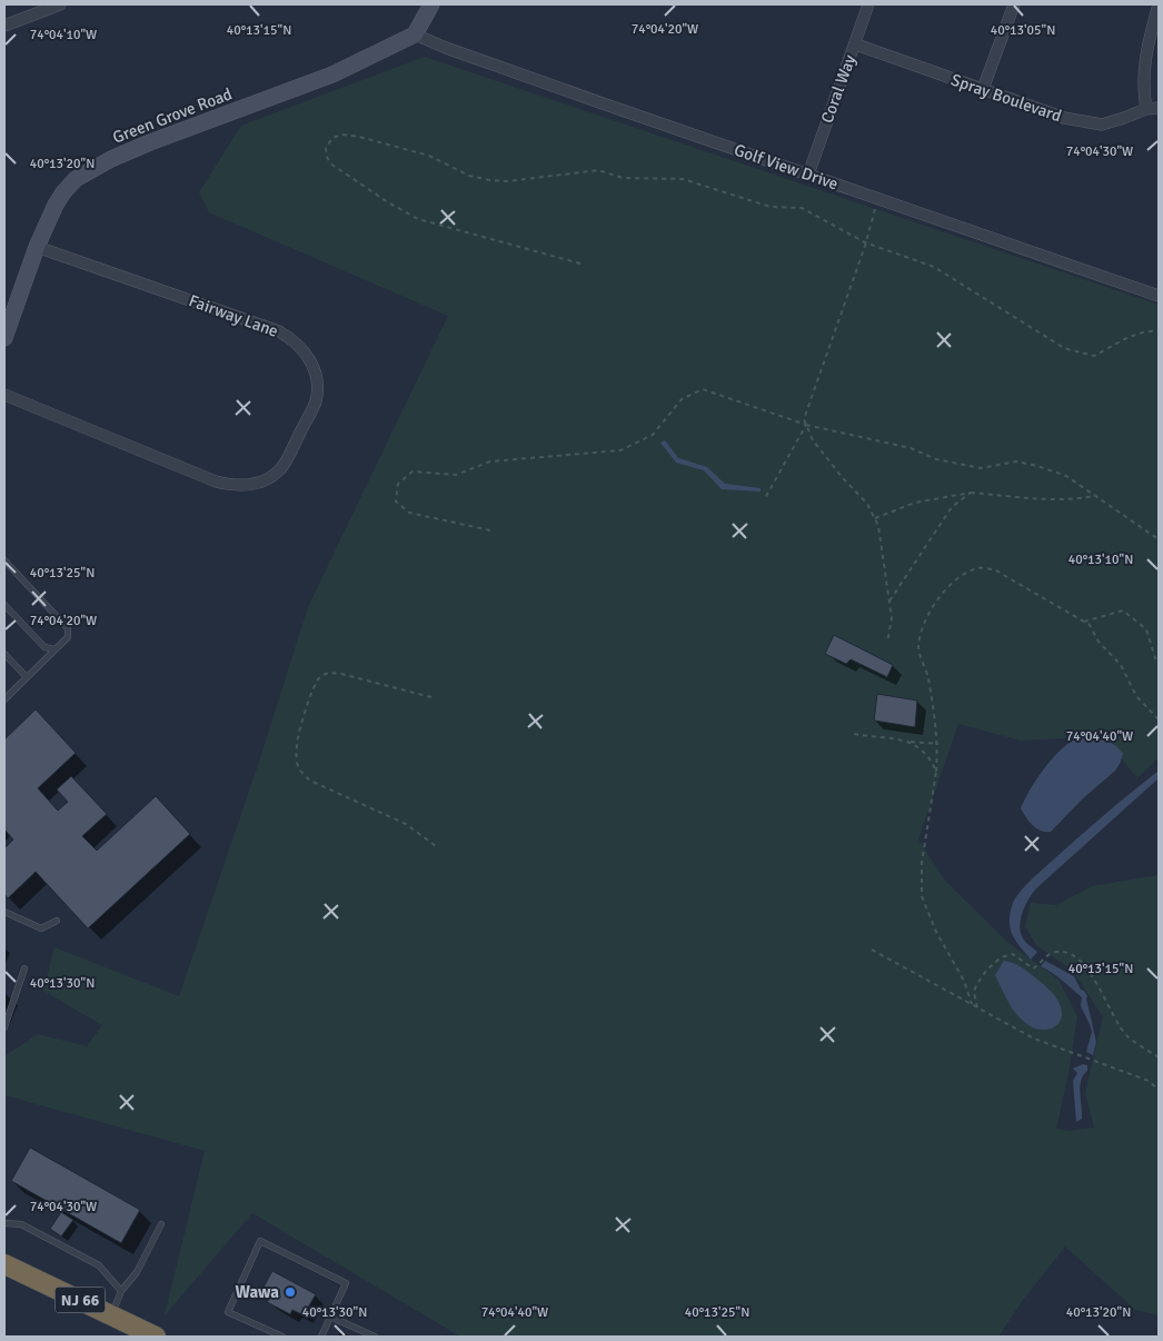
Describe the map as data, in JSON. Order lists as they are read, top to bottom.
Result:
{
  "streets": {
    "highway": ["NJ 66"],
    "street": [
      "Coral Way",
      "Spray Boulevard",
      "Green Grove Road",
      "Golf View Drive",
      "Fairway Lane"
    ]
  },
  "crossings": [
    ["Coral Way", "Spray Boulevard"],
    ["Coral Way", "Golf View Drive"],
    ["Green Grove Road", "Golf View Drive"],
    ["Green Grove Road", "Fairway Lane"]
  ],
  "places": ["Wawa"],
  "coordinates": [
    "74°04'20\"W",
    "40°13'15\"N",
    "40°13'05\"N",
    "74°04'10\"W",
    "74°04'30\"W",
    "40°13'20\"N",
    "40°13'10\"N",
    "40°13'25\"N",
    "74°04'40\"W",
    "40°13'30\"N"
  ]
}
